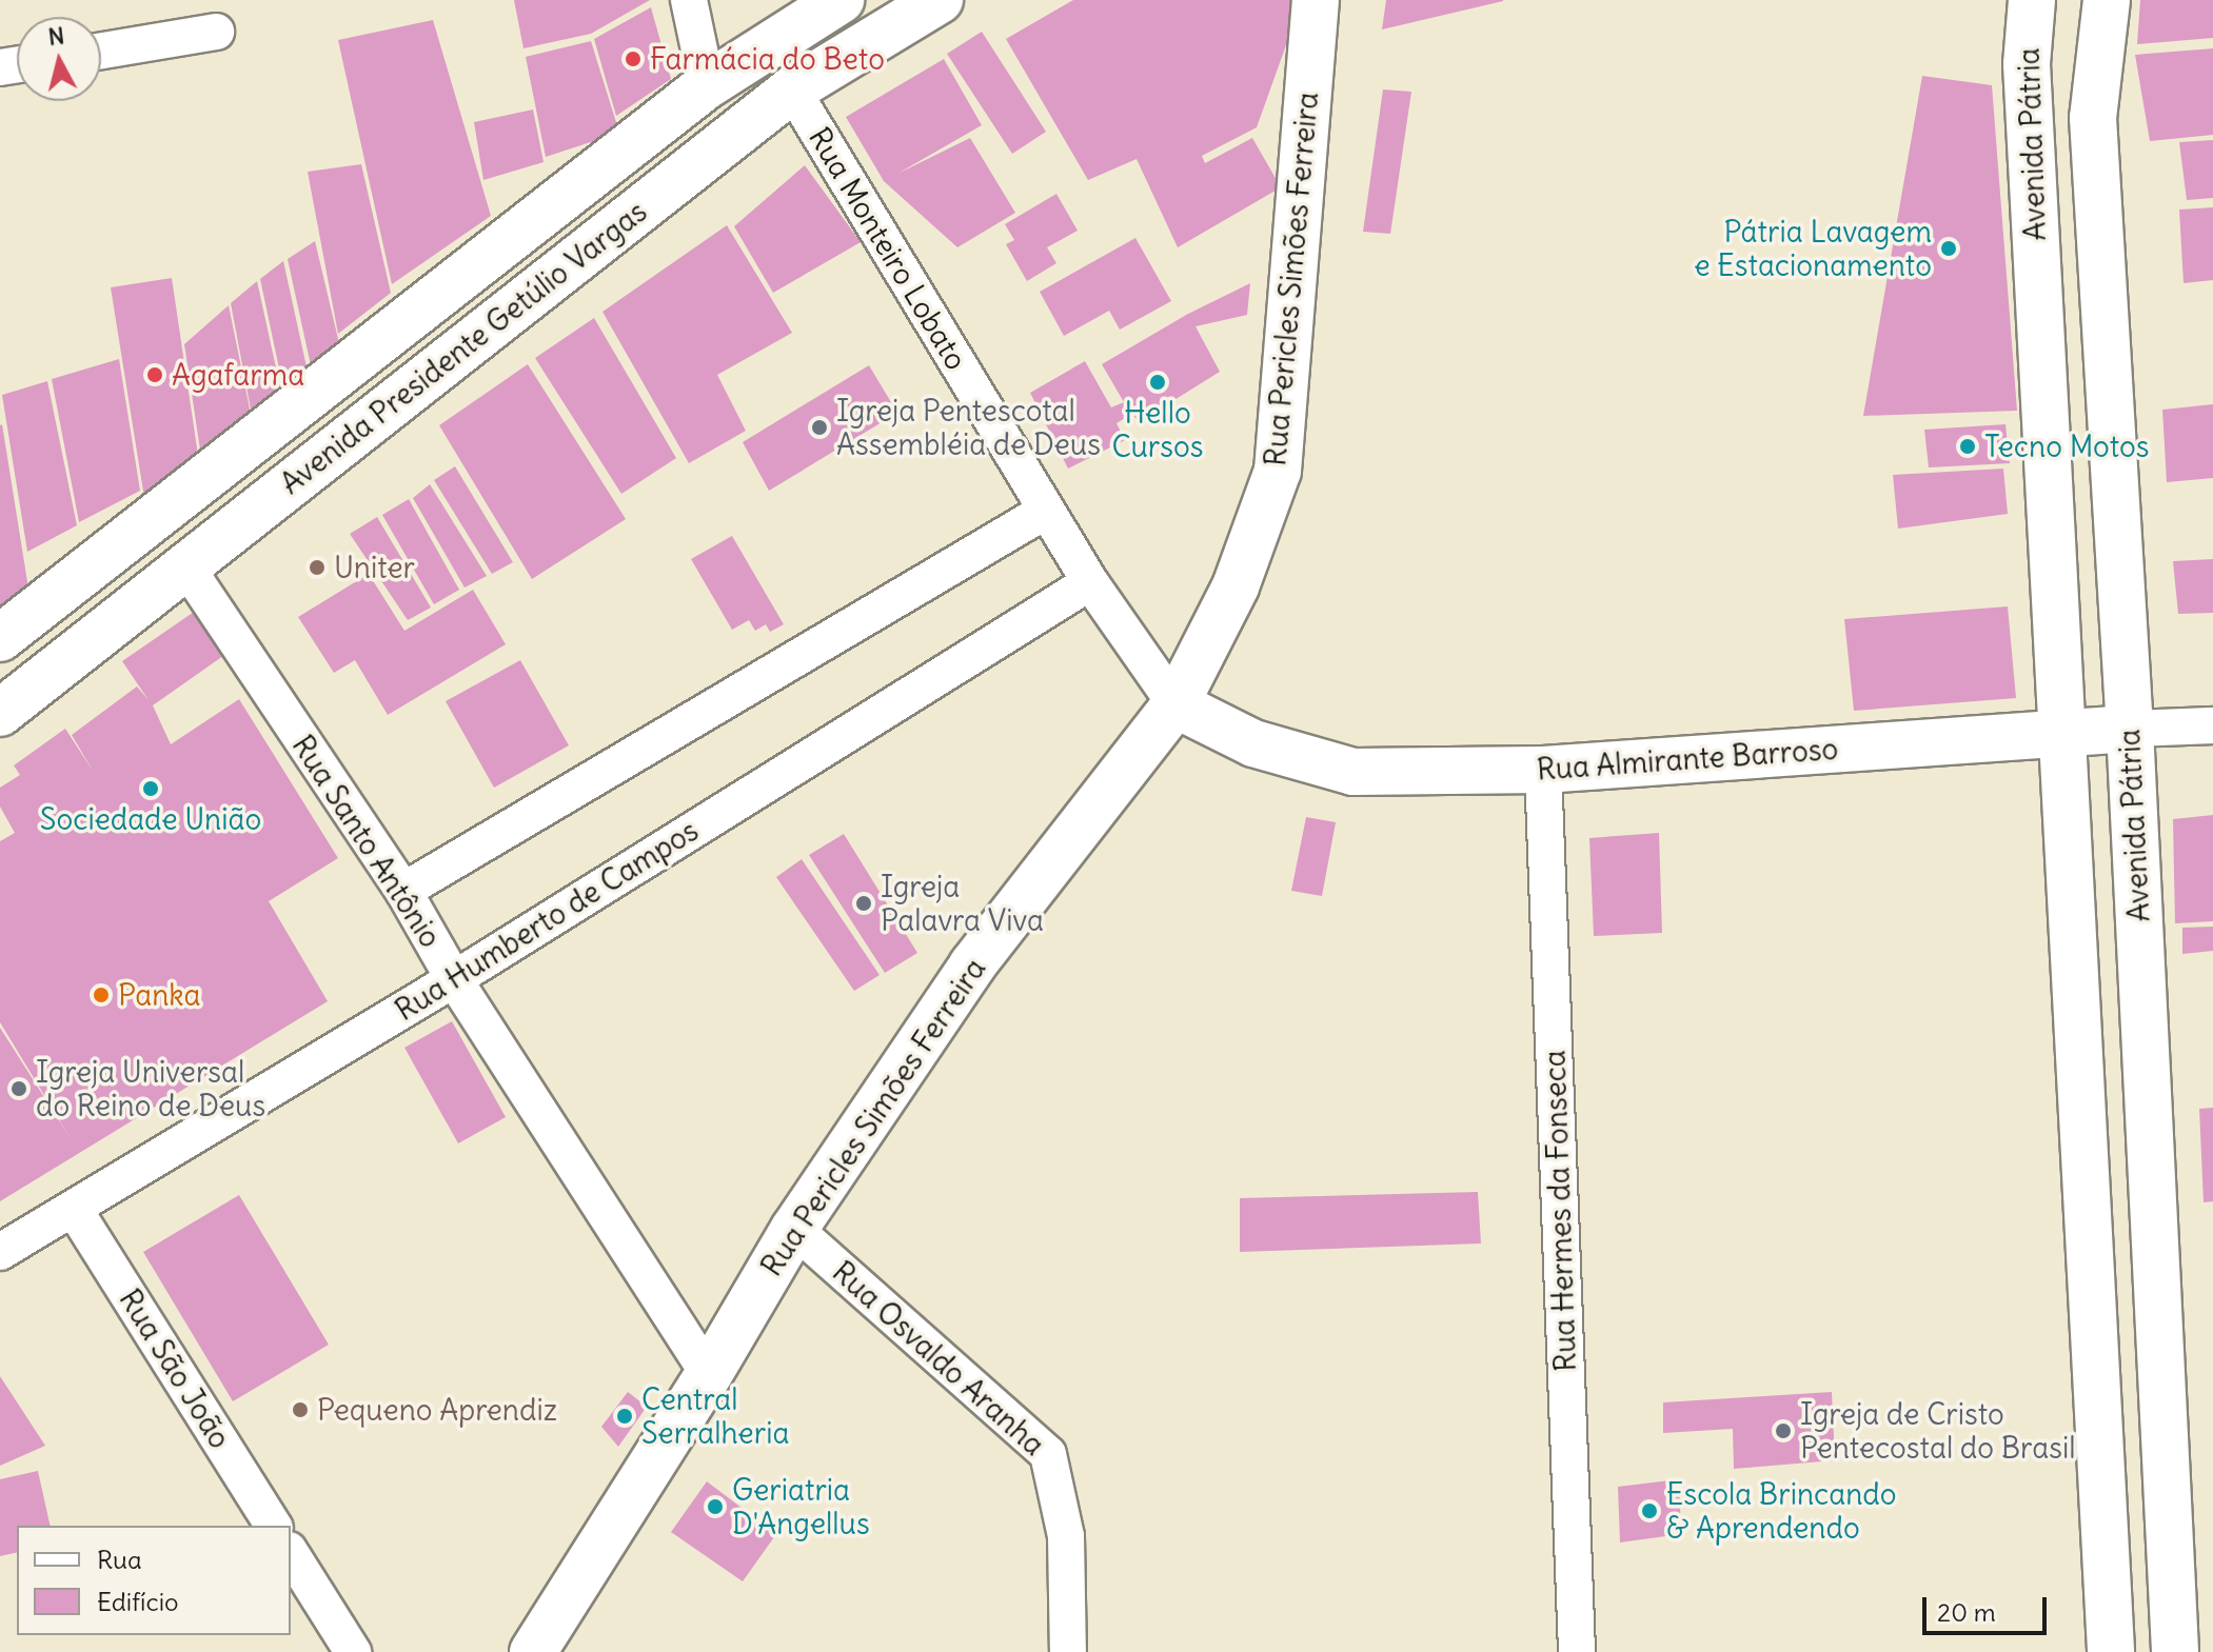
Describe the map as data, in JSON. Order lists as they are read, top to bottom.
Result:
{
  "streets": {
    "street": [
      "Avenida Pátria",
      "Rua Monteiro Lobato",
      "Rua Pericles Simões Ferreira",
      "Avenida Presidente Getúlio Vargas",
      "Rua Almirante Barroso",
      "Rua Santo Antônio",
      "Rua Humberto de Campos",
      "Rua Hermes da Fonseca",
      "Rua Osvaldo Aranha",
      "Rua São João"
    ]
  },
  "crossings": [
    ["Avenida Pátria", "Rua Almirante Barroso"],
    ["Rua Monteiro Lobato", "Rua Pericles Simões Ferreira"],
    ["Rua Monteiro Lobato", "Avenida Presidente Getúlio Vargas"],
    ["Rua Monteiro Lobato", "Rua Almirante Barroso"],
    ["Rua Monteiro Lobato", "Rua Humberto de Campos"],
    ["Rua Pericles Simões Ferreira", "Rua Almirante Barroso"],
    ["Rua Pericles Simões Ferreira", "Rua Santo Antônio"],
    ["Rua Pericles Simões Ferreira", "Rua Osvaldo Aranha"],
    ["Avenida Presidente Getúlio Vargas", "Rua Santo Antônio"],
    ["Rua Almirante Barroso", "Rua Hermes da Fonseca"],
    ["Rua Santo Antônio", "Rua Humberto de Campos"],
    ["Rua Humberto de Campos", "Rua São João"]
  ],
  "places": [
    "Farmácia do Beto",
    "Pátria Lavagem e Estacionamento",
    "Agafarma",
    "Hello Cursos",
    "Igreja Pentescotal Assembléia de Deus",
    "Tecno Motos",
    "Uniter",
    "Sociedade União",
    "Igreja Palavra Viva",
    "Panka",
    "Igreja Universal do Reino de Deus",
    "Pequeno Aprendiz",
    "Central Serralheria",
    "Igreja de Cristo Pentecostal do Brasil",
    "Geriatria D'Angellus",
    "Escola Brincando & Aprendendo"
  ],
  "legend": ["Rua", "Edifício"],
  "scale_bar": "20 m",
  "north": "top"
}
